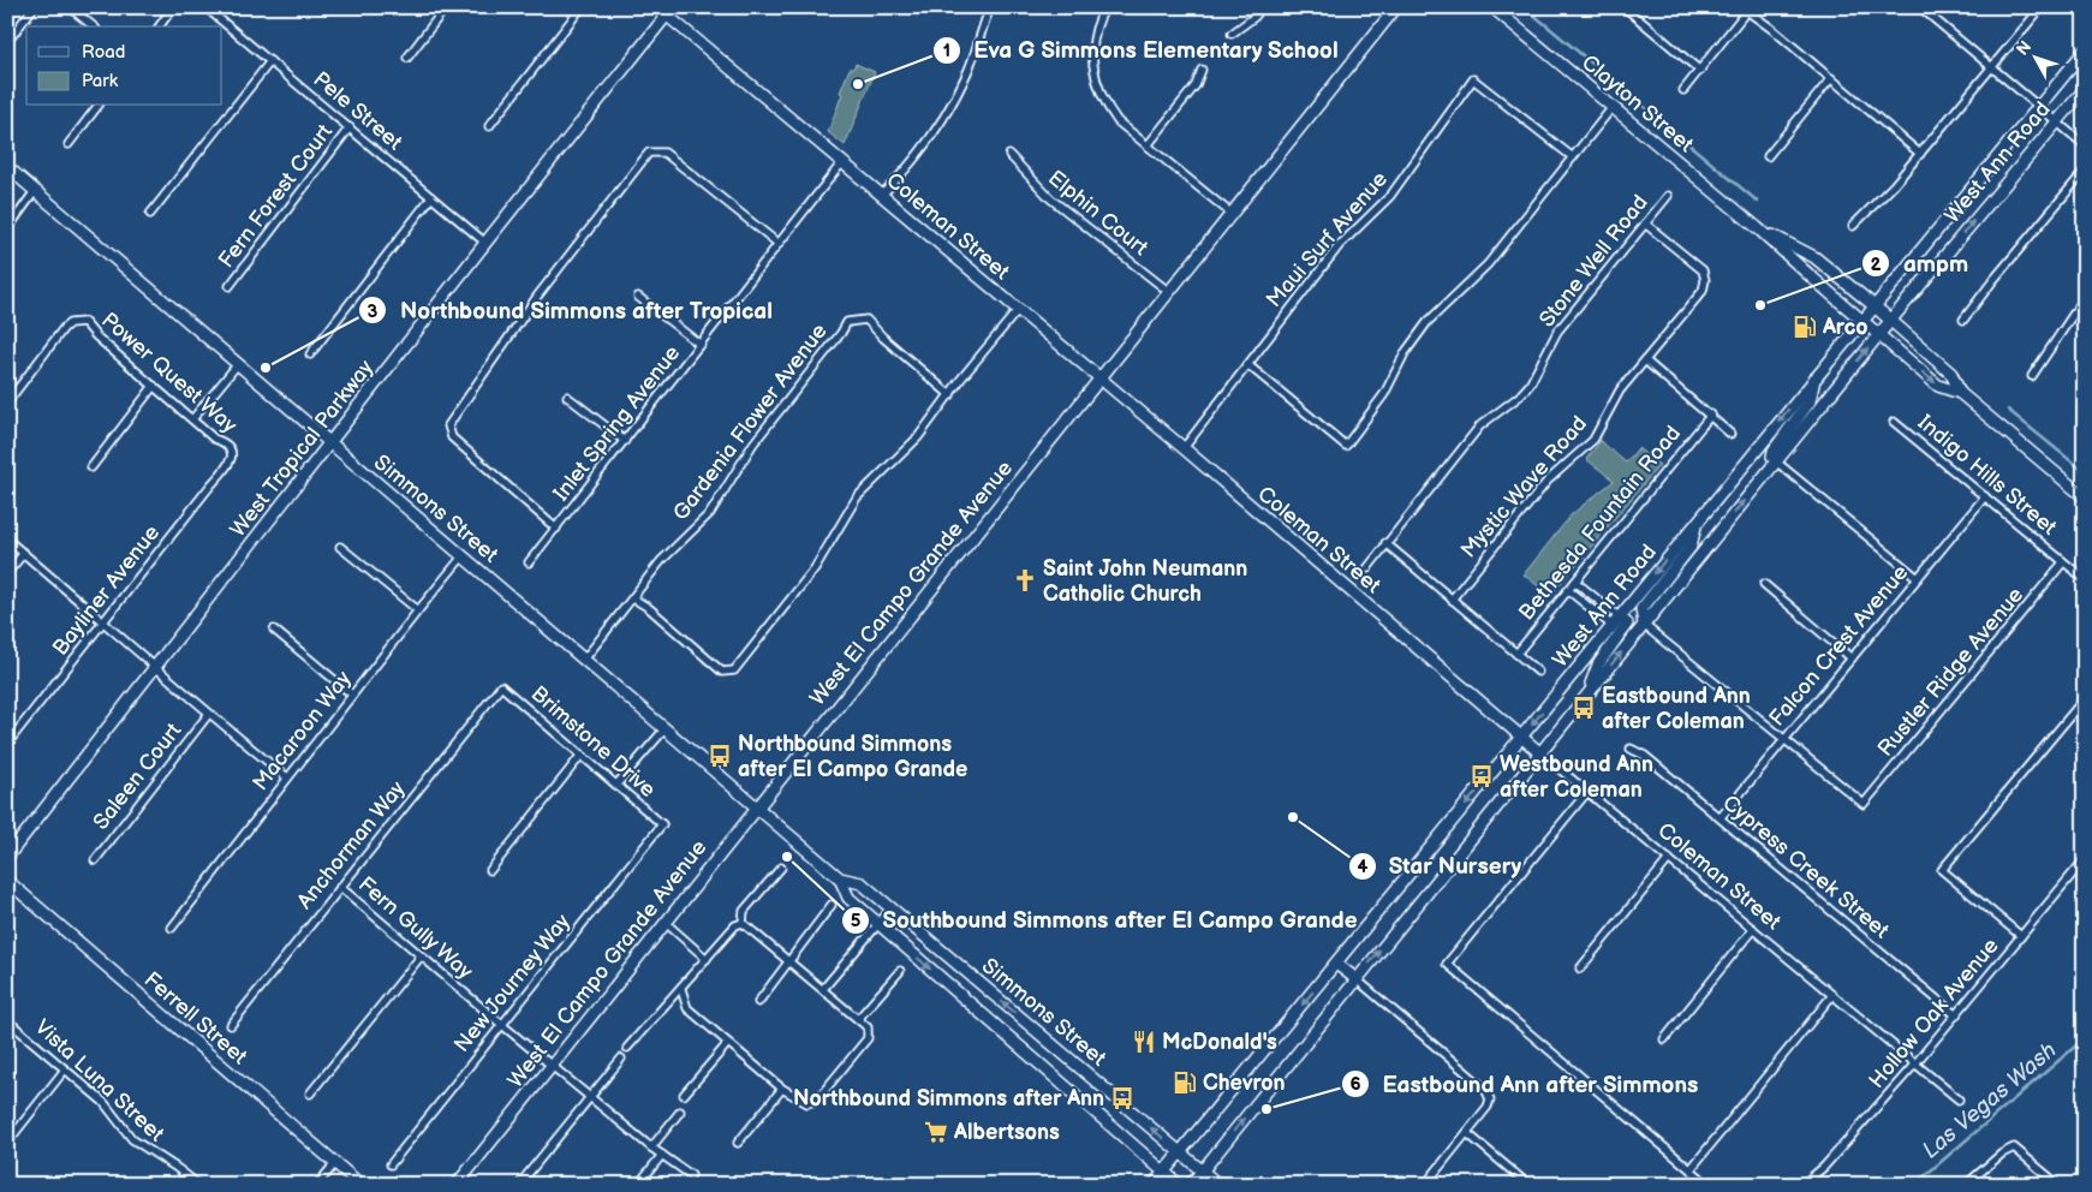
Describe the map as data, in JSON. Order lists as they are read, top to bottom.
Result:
{
  "streets": {
    "main road": [
      "Clayton Street",
      "West Ann Road",
      "Coleman Street",
      "West Tropical Parkway",
      "Simmons Street",
      "West El Campo Grande Avenue",
      "Ferrell Street"
    ],
    "street": [
      "Pele Street",
      "Fern Forest Court",
      "Elphin Court",
      "Maui Surf Avenue",
      "Stone Well Road",
      "Power Quest Way",
      "Gardenia Flower Avenue",
      "Inlet Spring Avenue",
      "Indigo Hills Street",
      "Mystic Wave Road",
      "Bethesda Fountain Road",
      "Bayliner Avenue",
      "Falcon Crest Avenue",
      "Rustler Ridge Avenue",
      "Macaroon Way",
      "Brimstone Drive",
      "Saleen Court",
      "Anchorman Way",
      "Cypress Creek Street",
      "Fern Gully Way",
      "New Journey Way",
      "Hollow Oak Avenue",
      "Vista Luna Street"
    ]
  },
  "crossings": [
    ["Clayton Street", "West Ann Road"],
    ["Pele Street", "Fern Forest Court"],
    ["Pele Street", "West Tropical Parkway"],
    ["West Ann Road", "Coleman Street"],
    ["West Ann Road", "Simmons Street"],
    ["Elphin Court", "West El Campo Grande Avenue"],
    ["Coleman Street", "Maui Surf Avenue"],
    ["Coleman Street", "Inlet Spring Avenue"],
    ["Coleman Street", "West Tropical Parkway"],
    ["Coleman Street", "West El Campo Grande Avenue"],
    ["Coleman Street", "Hollow Oak Avenue"],
    ["Stone Well Road", "Mystic Wave Road"],
    ["Power Quest Way", "Bayliner Avenue"],
    ["Gardenia Flower Avenue", "Simmons Street"],
    ["West Tropical Parkway", "Simmons Street"],
    ["Indigo Hills Street", "Falcon Crest Avenue"],
    ["Indigo Hills Street", "Rustler Ridge Avenue"],
    ["Simmons Street", "West El Campo Grande Avenue"],
    ["Simmons Street", "Macaroon Way"],
    ["West El Campo Grande Avenue", "Fern Gully Way"],
    ["Falcon Crest Avenue", "Rustler Ridge Avenue"],
    ["Falcon Crest Avenue", "Cypress Creek Street"],
    ["Brimstone Drive", "Anchorman Way"],
    ["Brimstone Drive", "New Journey Way"],
    ["Anchorman Way", "Fern Gully Way"],
    ["Cypress Creek Street", "Hollow Oak Avenue"],
    ["Fern Gully Way", "New Journey Way"]
  ],
  "water": ["Las Vegas Wash"],
  "places": {
    "other": [
      "Eva G Simmons Elementary School",
      "ampm",
      "Northbound Simmons after Tropical",
      "Star Nursery",
      "Southbound Simmons after El Campo Grande",
      "Eastbound Ann after Simmons"
    ],
    "fuel station": ["Arco", "Chevron"],
    "church": ["Saint John Neumann Catholic Church"],
    "bus stop": [
      "Eastbound Ann after Coleman",
      "Northbound Simmons after El Campo Grande",
      "Westbound Ann after Coleman",
      "Northbound Simmons after Ann"
    ],
    "restaurant": ["McDonald's"],
    "supermarket": ["Albertsons"]
  },
  "legend": ["Road", "Park"],
  "north": "top left"
}
